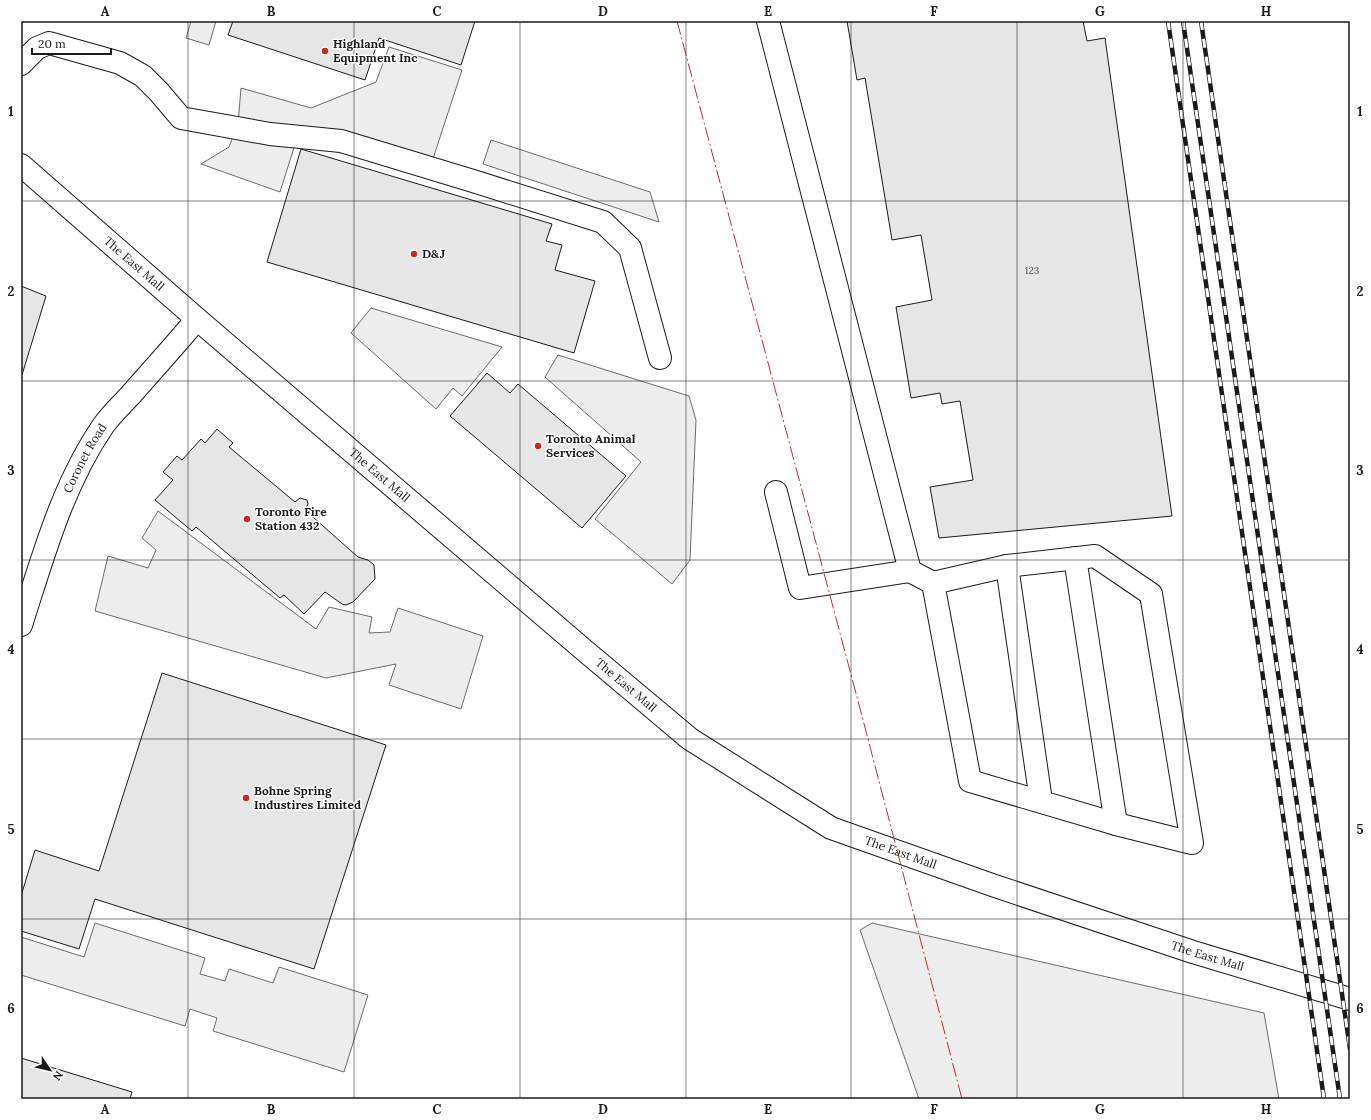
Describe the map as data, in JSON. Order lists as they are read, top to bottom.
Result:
{
  "streets": {
    "main road": ["The East Mall", "Coronet Road"]
  },
  "crossings": [
    ["The East Mall", "Coronet Road"]
  ],
  "places": [
    "Highland Equipment Inc",
    "D&J",
    "Toronto Animal Services",
    "Toronto Fire Station 432",
    "Bohne Spring Industires Limited"
  ],
  "house_numbers": ["123"],
  "scale_bar": "20 m",
  "north": "bottom right",
  "grid": {
    "columns": [
      "A",
      "B",
      "C",
      "D",
      "E",
      "F",
      "G",
      "H"
    ],
    "rows": [
      "1",
      "2",
      "3",
      "4",
      "5",
      "6"
    ]
  }
}
